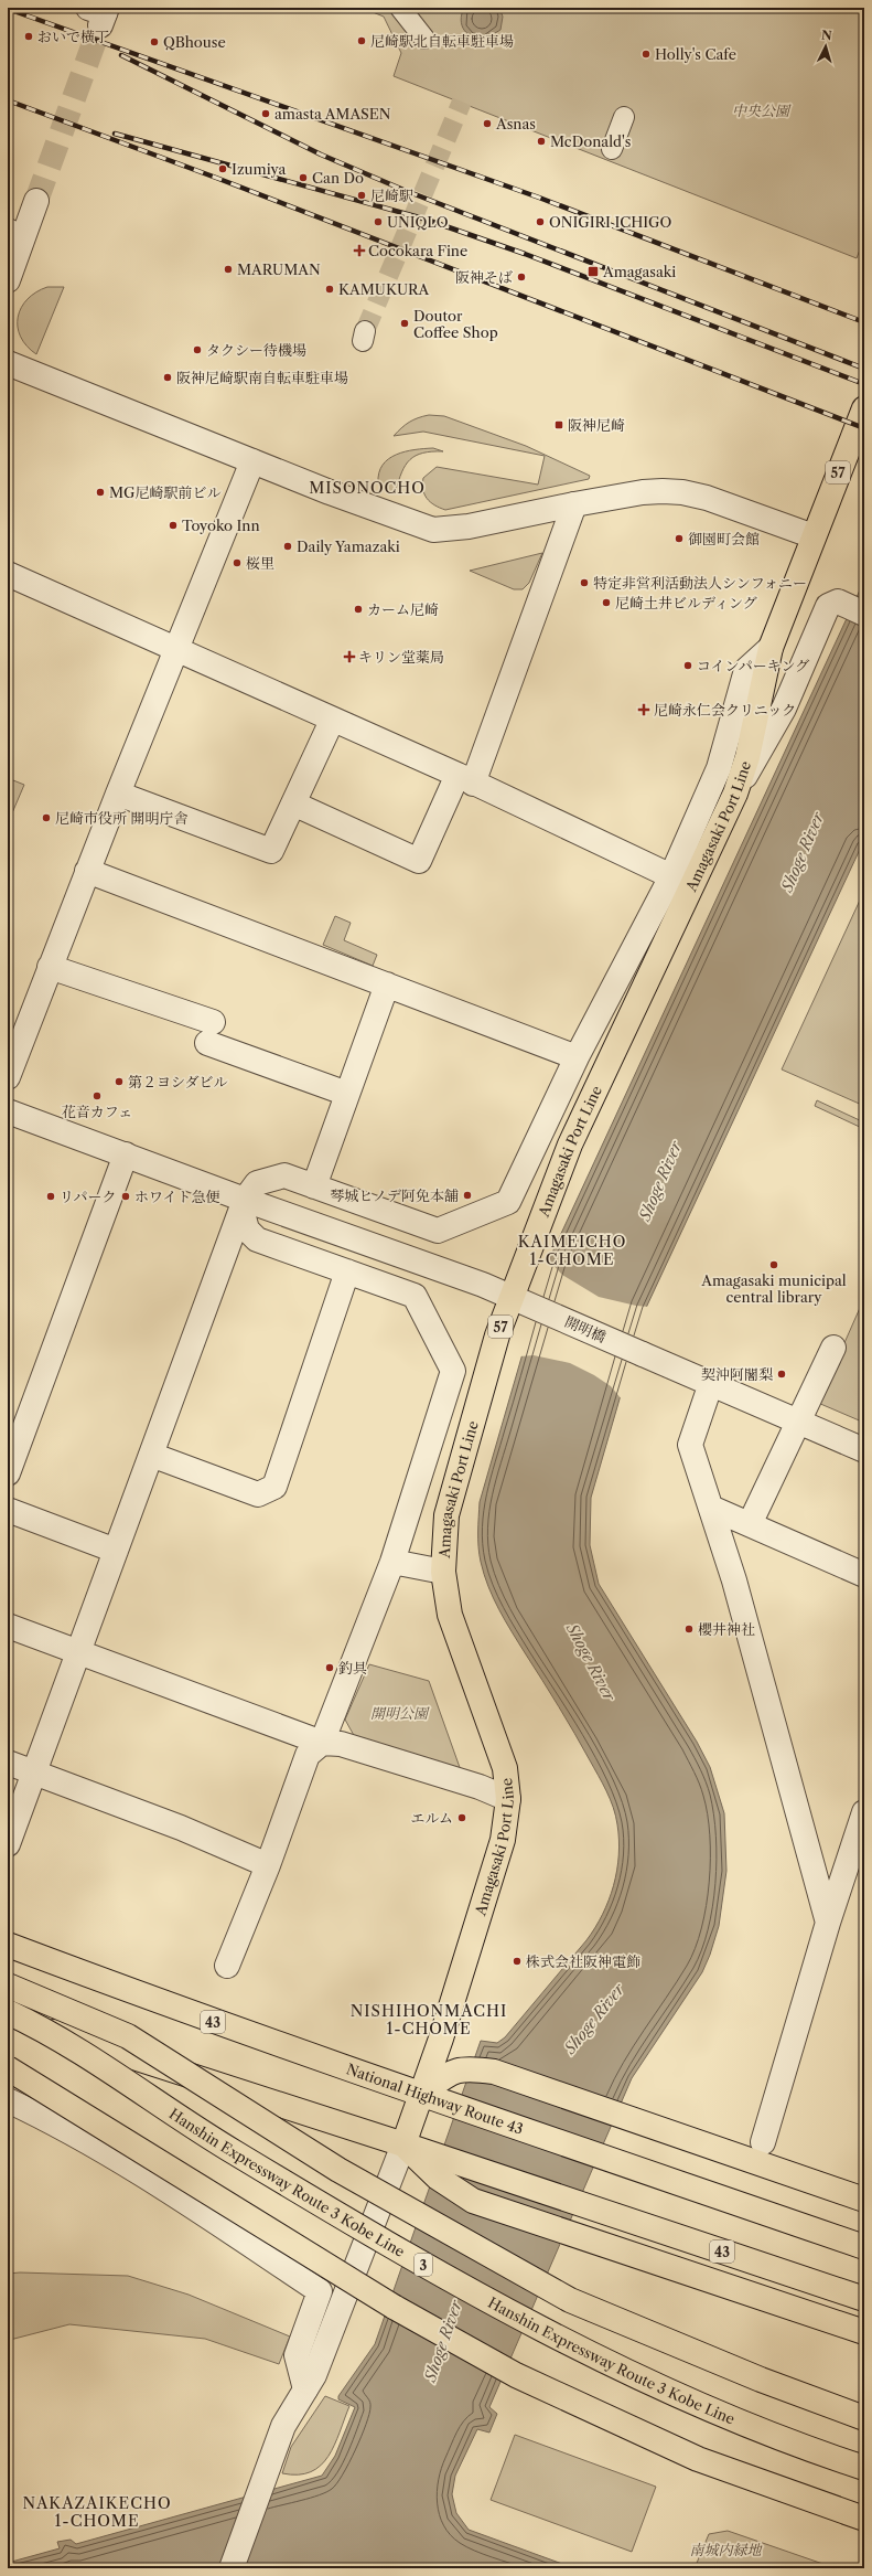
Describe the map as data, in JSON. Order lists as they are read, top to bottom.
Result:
{
  "streets": {
    "main road": [
      "57",
      "Amagasaki Port Line",
      "43",
      "National Highway Route 43",
      "Hanshin Expressway Route 3 Kobe Line",
      "3"
    ],
    "street": ["開明橋"]
  },
  "crossings": [
    ["Amagasaki Port Line", "開明橋"],
    ["Amagasaki Port Line", "43"],
    ["Amagasaki Port Line", "National Highway Route 43"]
  ],
  "districts": [
    "MISONOCHO",
    "KAIMEICHO 1-CHOME",
    "NISHIHONMACHI 1-CHOME",
    "NAKAZAIKECHO 1-CHOME"
  ],
  "water": ["Shoge River"],
  "parks": ["中央公園", "開明公園", "南城内緑地"],
  "places": {
    "other": [
      "おいで横丁",
      "尼崎駅北自転車駐車場",
      "QBhouse",
      "Holly's Cafe",
      "amasta AMASEN",
      "Asnas",
      "McDonald's",
      "Izumiya",
      "Can Do",
      "尼崎駅",
      "UNIQLO",
      "ONIGIRI ICHIGO",
      "MARUMAN",
      "阪神そば",
      "KAMUKURA",
      "Doutor Coffee Shop",
      "タクシー待機場",
      "阪神尼崎駅南自転車駐車場",
      "MG尼崎駅前ビル",
      "Toyoko Inn",
      "御園町会館",
      "Daily Yamazaki",
      "桜里",
      "特定非営利活動法人シンフォニー",
      "尼崎土井ビルディング",
      "カーム尼崎",
      "コインパーキング",
      "尼崎市役所 開明庁舎",
      "第２ヨシダビル",
      "花音カフェ",
      "琴城ヒノデ阿免本舗",
      "リパーク",
      "ホワイト急便",
      "Amagasaki municipal central library",
      "契沖阿闍梨",
      "櫻井神社",
      "釣具",
      "エルム",
      "株式会社阪神電飾"
    ],
    "health": ["Cocokara Fine", "キリン堂薬局", "尼崎永仁会クリニック"],
    "transit": ["Amagasaki", "阪神尼崎"]
  },
  "north": "top"
}
